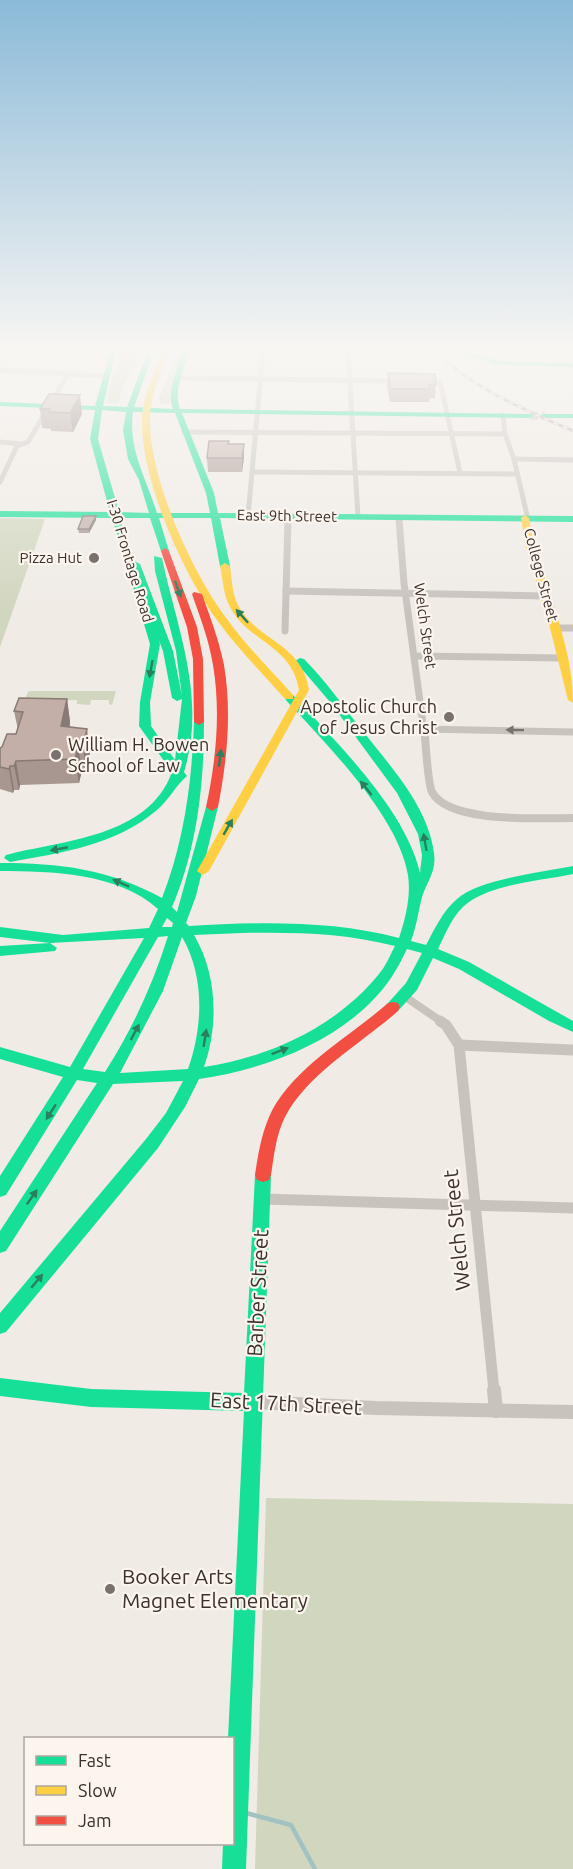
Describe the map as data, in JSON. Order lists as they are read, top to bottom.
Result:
{
  "streets": {
    "main road": [
      "East 9th Street",
      "I-30 Frontage Road",
      "College Street",
      "Barber Street",
      "East 17th Street"
    ],
    "street": ["Welch Street"]
  },
  "crossings": [
    ["East 9th Street", "I-30 Frontage Road"],
    ["East 9th Street", "College Street"],
    ["East 9th Street", "Welch Street"],
    ["Welch Street", "East 17th Street"],
    ["Barber Street", "East 17th Street"]
  ],
  "places": [
    "Pizza Hut",
    "Apostolic Church of Jesus Christ",
    "William H. Bowen School of Law",
    "Booker Arts Magnet Elementary"
  ],
  "legend": ["Fast", "Slow", "Jam"]
}
